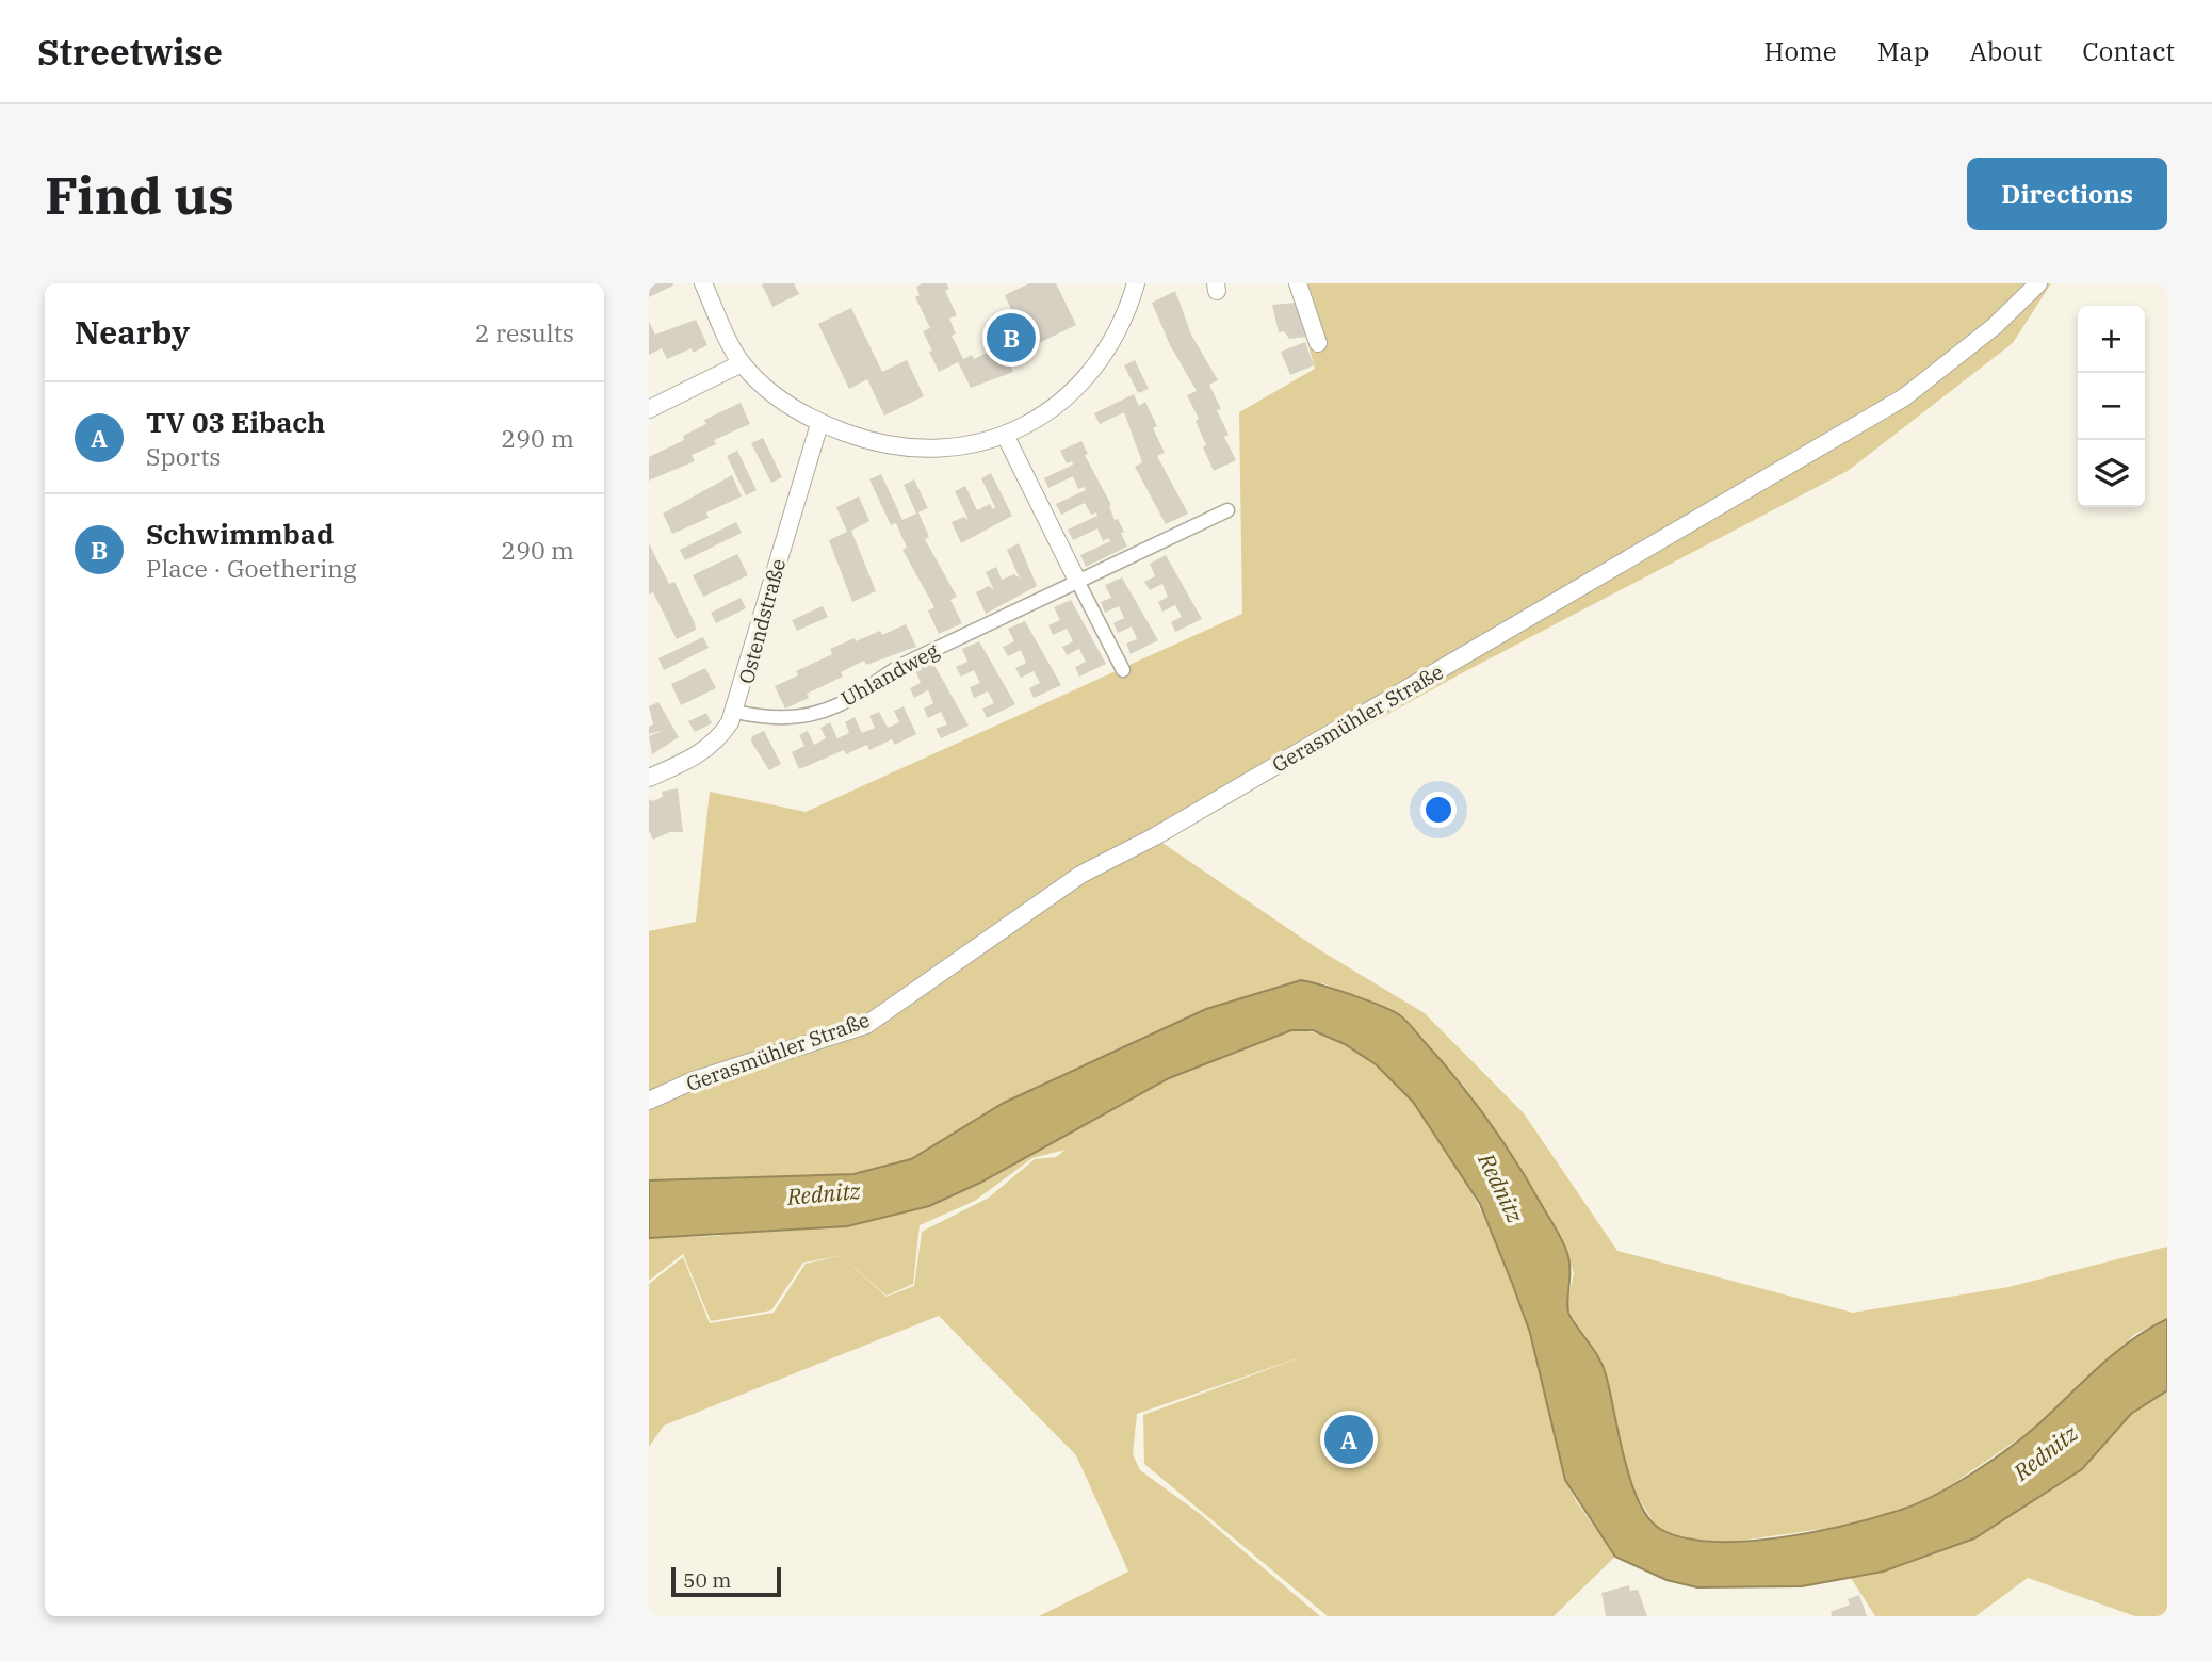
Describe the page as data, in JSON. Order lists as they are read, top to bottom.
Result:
{
  "streets": {
    "street": ["Ostendstraße", "Uhlandweg", "Gerasmühler Straße"]
  },
  "crossings": [
    ["Ostendstraße", "Uhlandweg"]
  ],
  "water": ["Rednitz"],
  "scale_bar": "50 m",
  "page": {
    "header": "Streetwise",
    "nav": [
      "Home",
      "Map",
      "About",
      "Contact"
    ],
    "buttons": "Directions",
    "title": "Find us",
    "heading": ["Nearby", "2 results"],
    "map_buttons": ["+", "−"],
    "pins": ["B", "A"],
    "list": [
      {
        "mark": "A",
        "name": "TV 03 Eibach",
        "note": "Sports",
        "value": "290 m"
      },
      {
        "mark": "B",
        "name": "Schwimmbad",
        "note": "Place · Goethering",
        "value": "290 m"
      }
    ],
    "scale": "50 m"
  }
}
